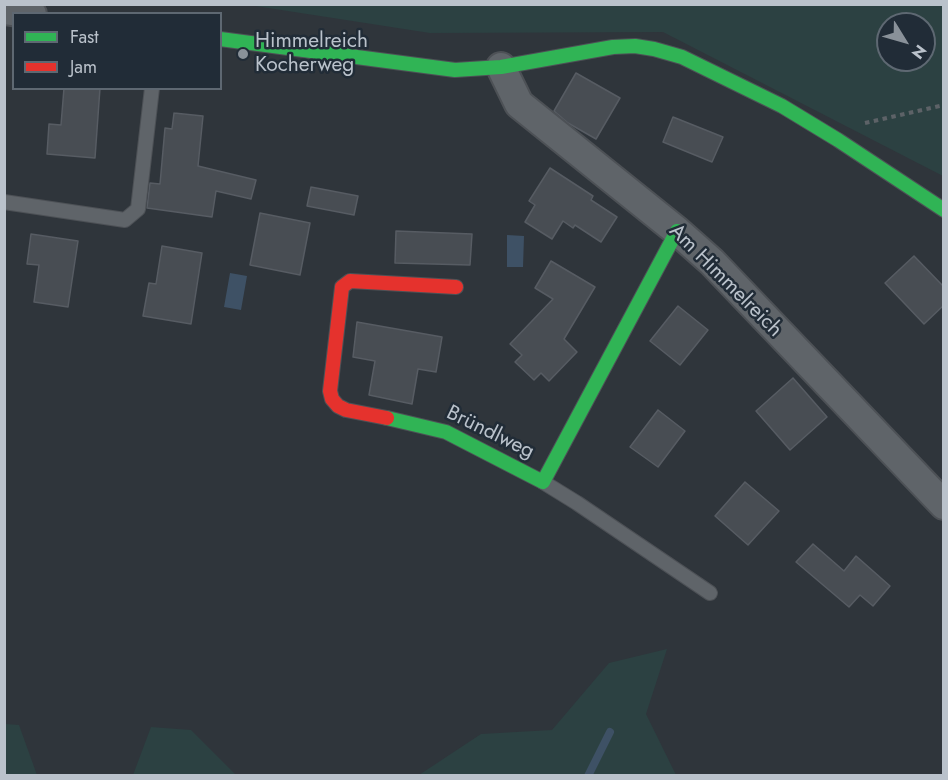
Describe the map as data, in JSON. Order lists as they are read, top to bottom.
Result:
{
  "streets": {
    "street": ["Am Himmelreich", "Bründlweg"]
  },
  "crossings": [
    ["Am Himmelreich", "Bründlweg"]
  ],
  "places": ["Himmelreich Kocherweg"],
  "legend": ["Fast", "Jam"],
  "north": "bottom right"
}
